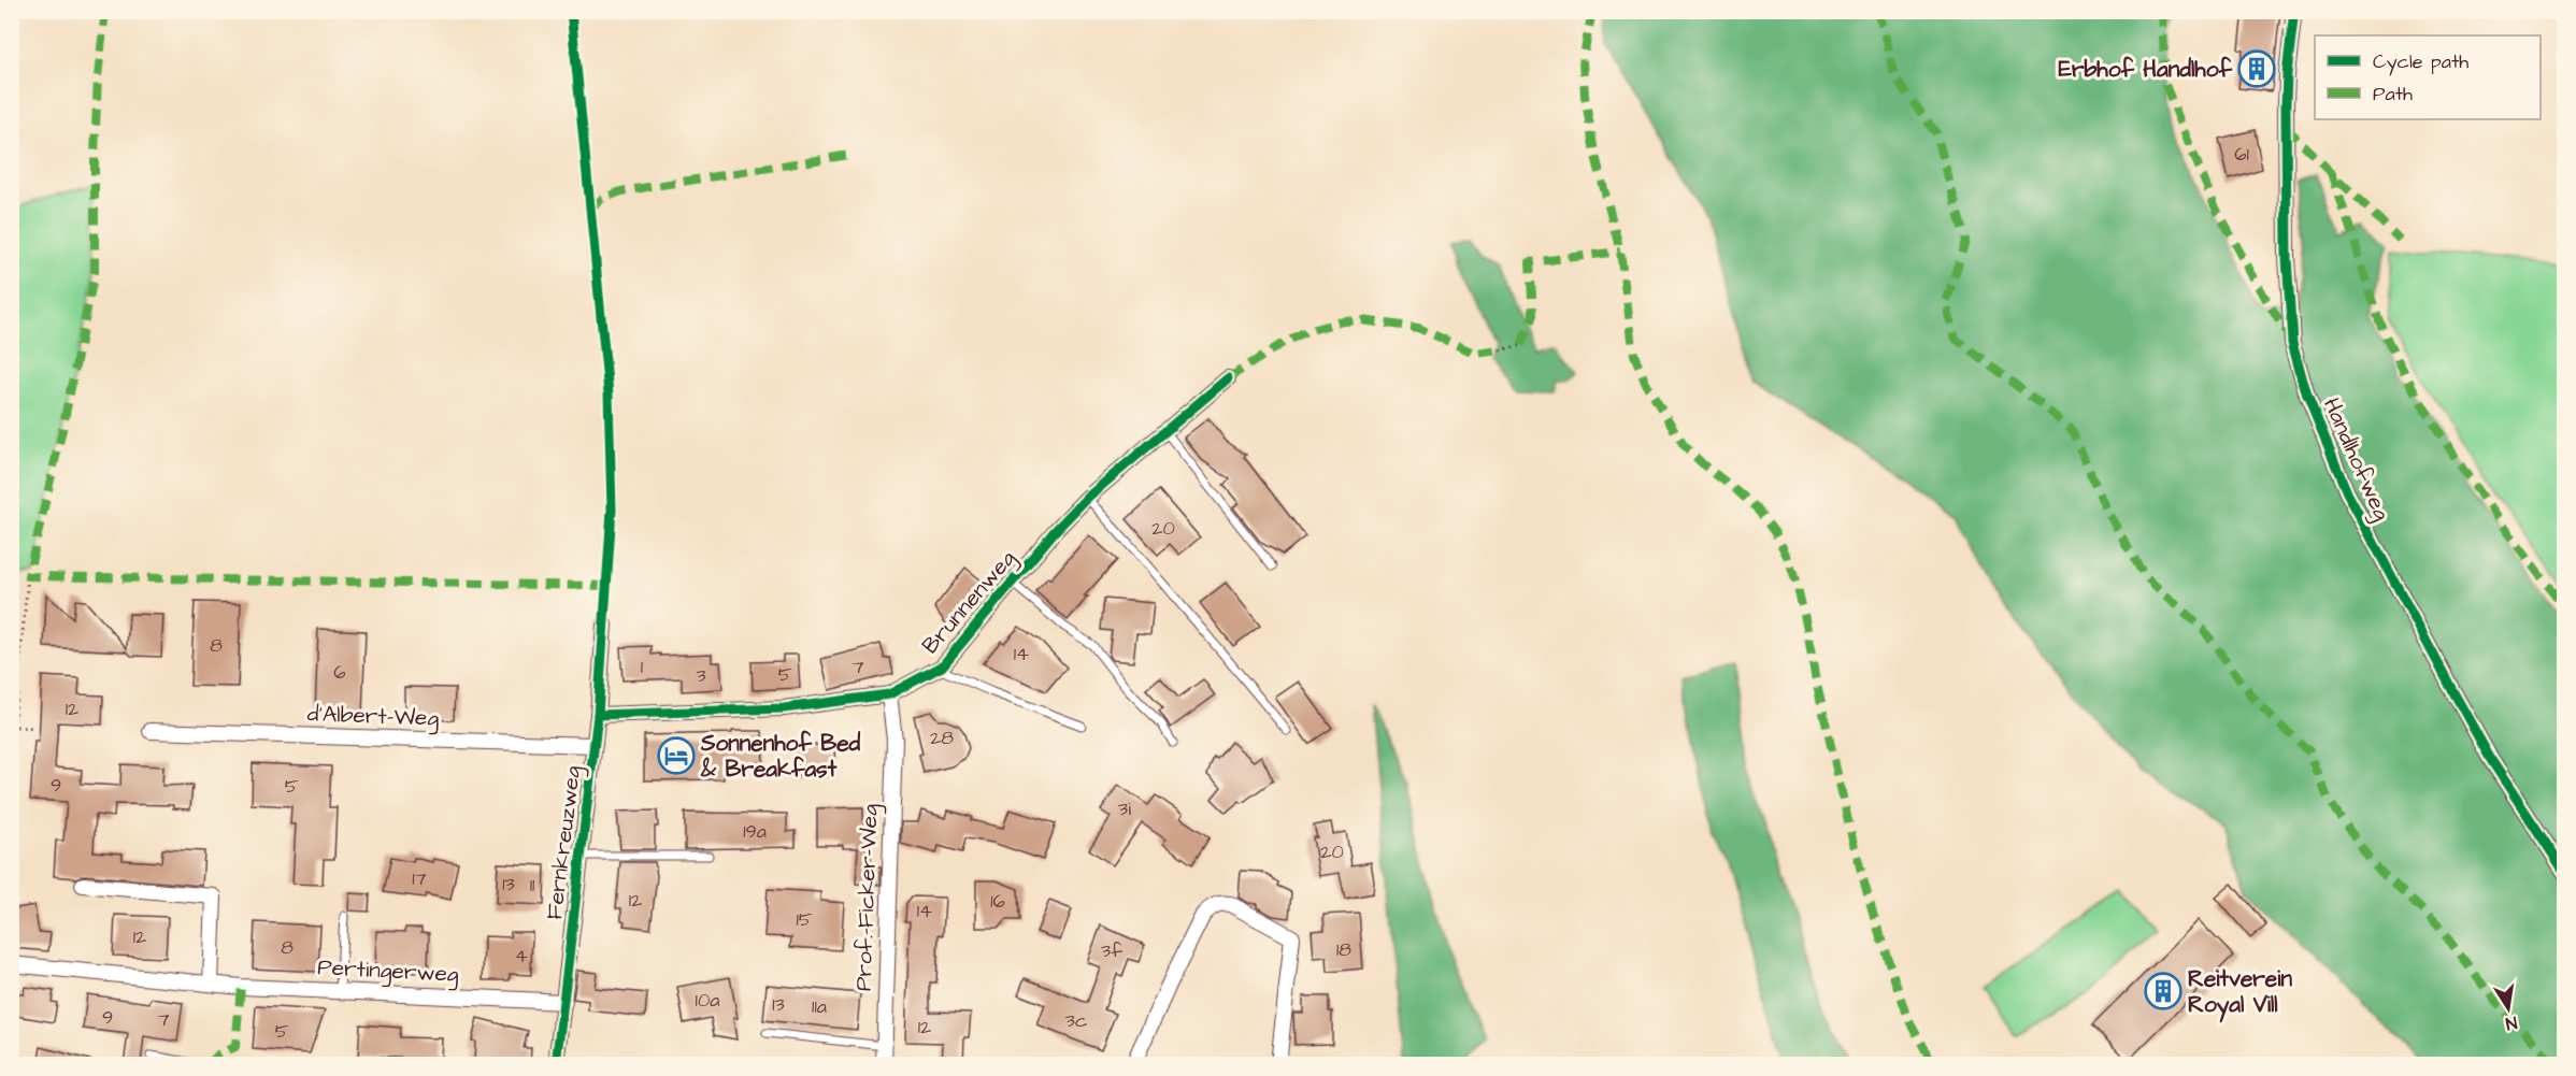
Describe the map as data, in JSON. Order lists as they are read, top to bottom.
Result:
{
  "streets": {
    "street": [
      "Handlhofweg",
      "Brunnenweg",
      "d'Albert-Weg",
      "Fernkreuzweg",
      "Prof.-Ficker-Weg",
      "Pertingerweg"
    ]
  },
  "crossings": [
    ["Brunnenweg", "Fernkreuzweg"],
    ["Brunnenweg", "Prof.-Ficker-Weg"],
    ["d'Albert-Weg", "Fernkreuzweg"],
    ["Fernkreuzweg", "Pertingerweg"]
  ],
  "places": {
    "building": ["Erbhof Handlhof", "Reitverein Royal Vill"],
    "hotel": ["Sonnenhof Bed & Breakfast"]
  },
  "house_numbers": [
    "61",
    "20",
    "8",
    "14",
    "1",
    "7",
    "6",
    "5",
    "3",
    "12",
    "28",
    "9",
    "5",
    "3i",
    "19a",
    "20",
    "17",
    "13",
    "11",
    "12",
    "16",
    "14",
    "15",
    "12",
    "8",
    "18",
    "3f",
    "4",
    "10a",
    "13",
    "11a",
    "9",
    "7",
    "3c",
    "12",
    "5"
  ],
  "legend": ["Cycle path", "Path"],
  "north": "bottom"
}
